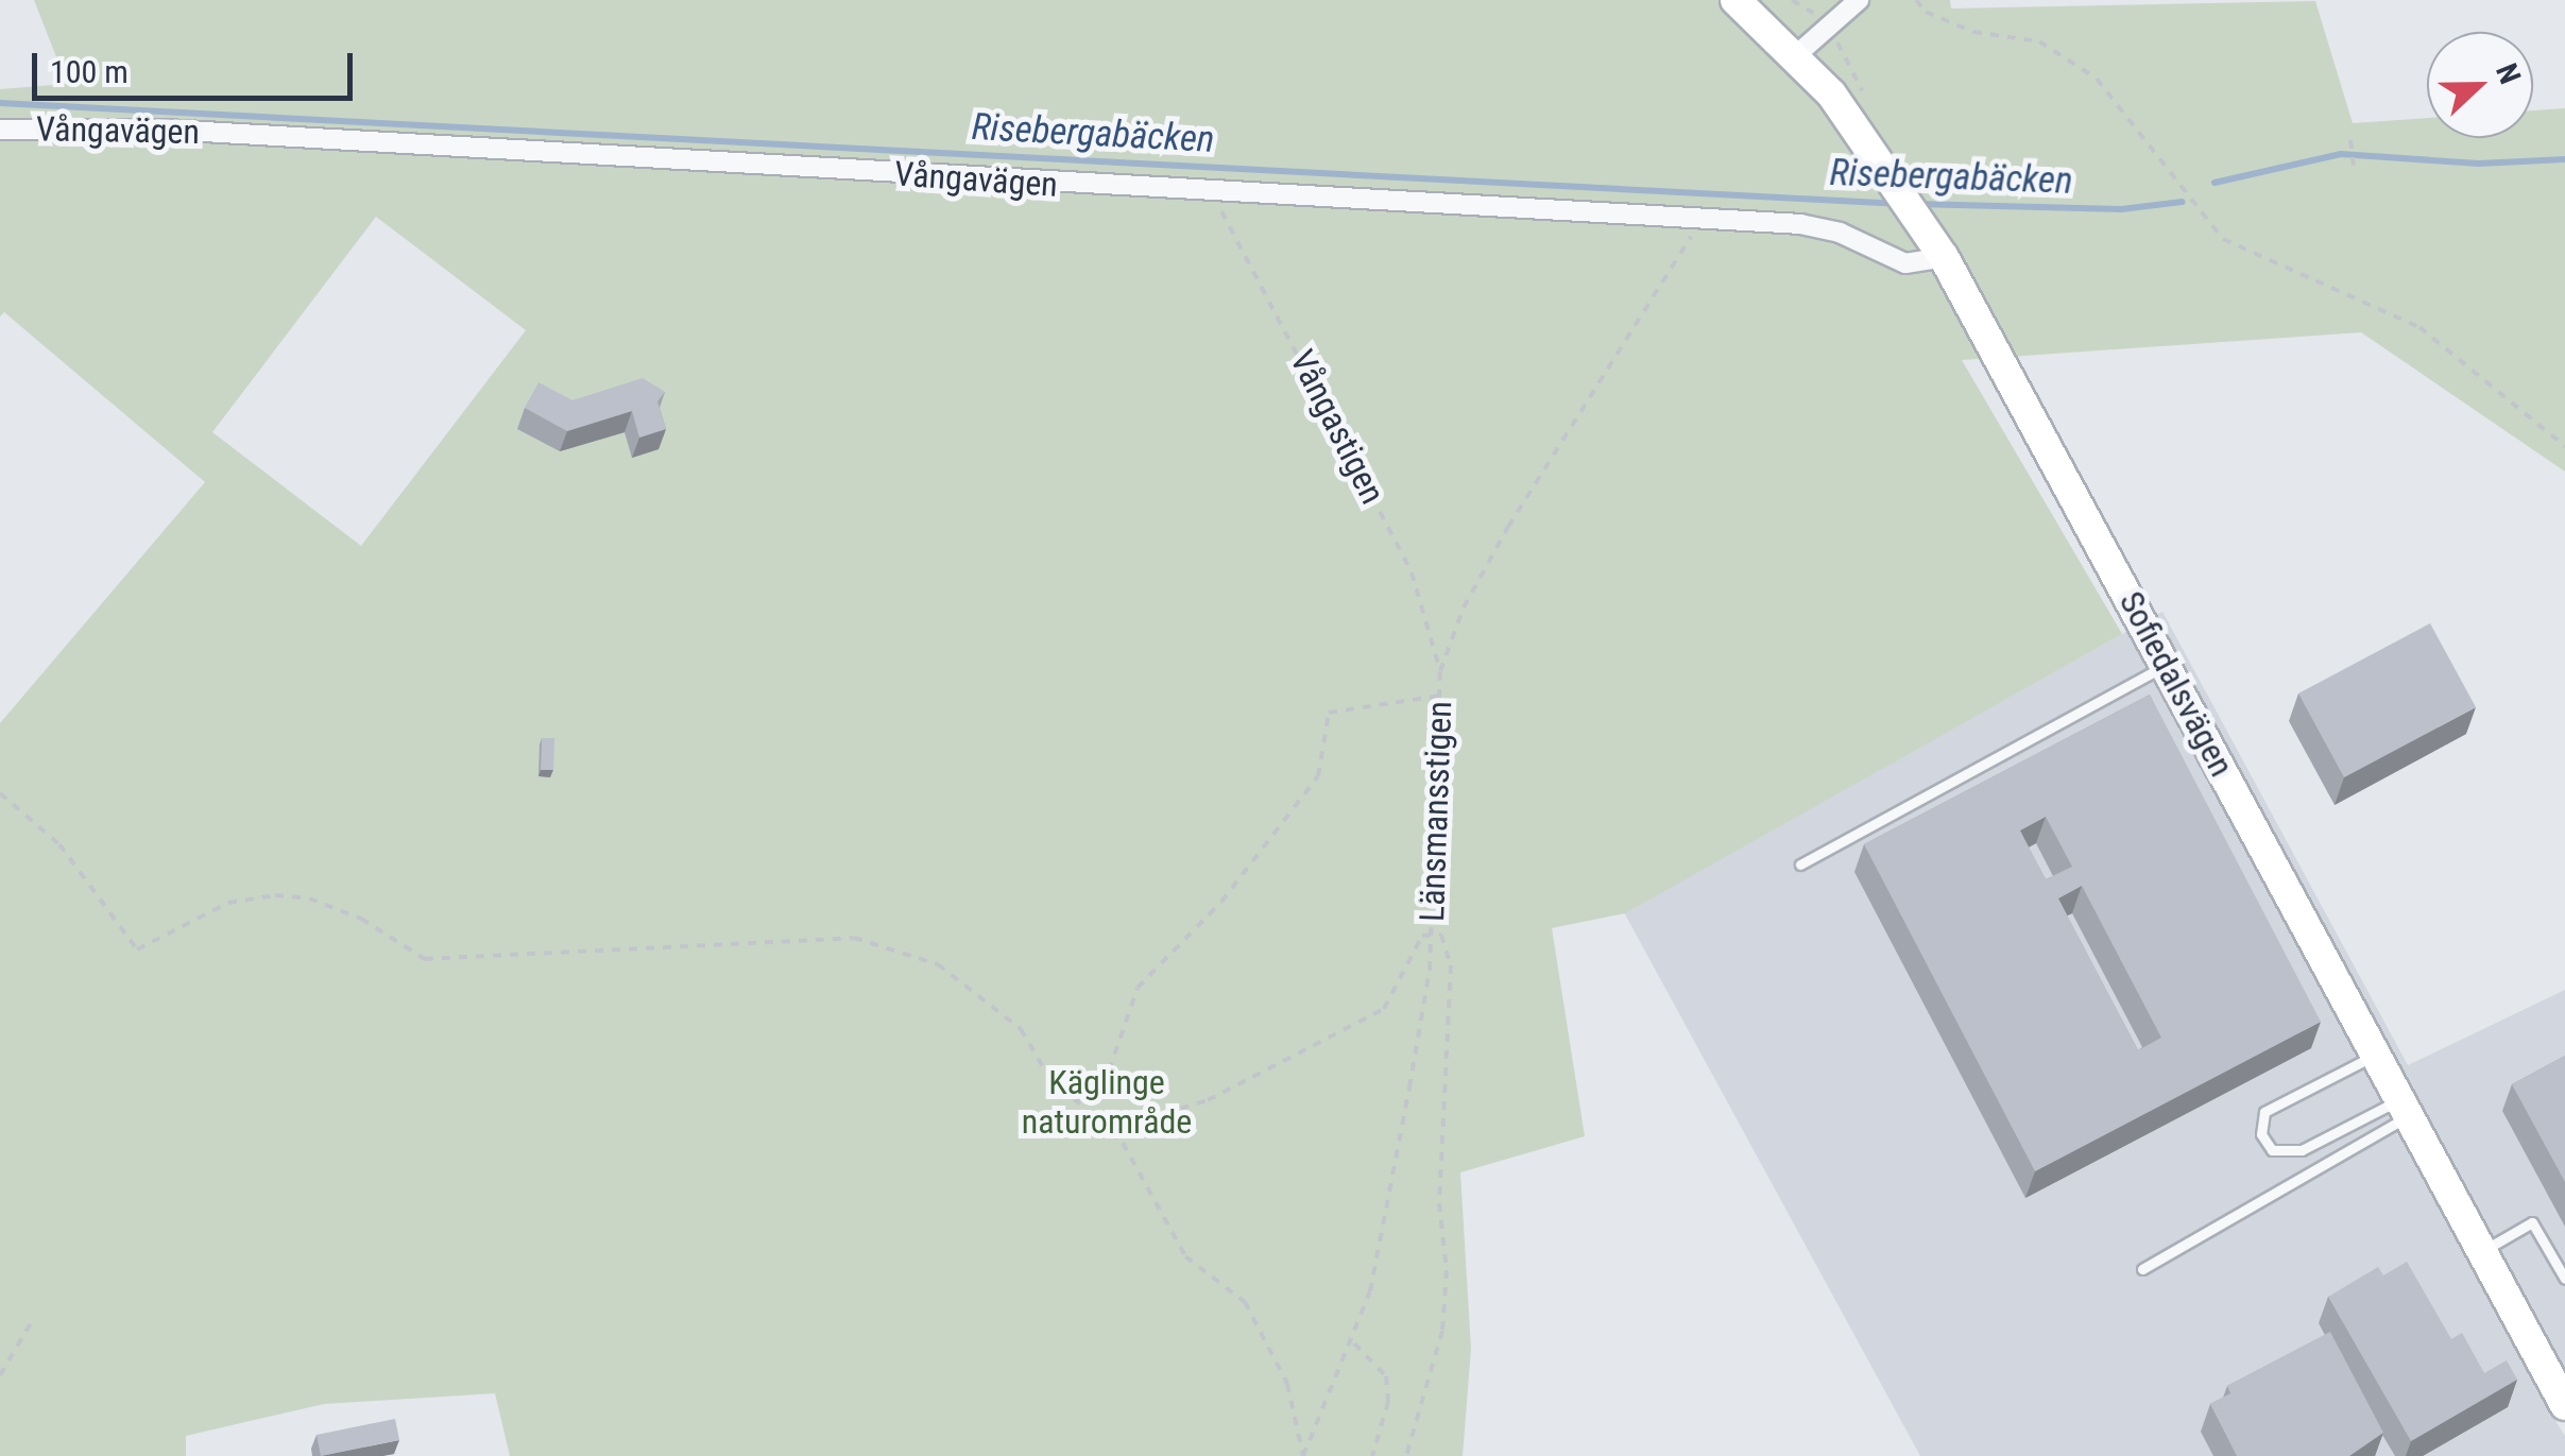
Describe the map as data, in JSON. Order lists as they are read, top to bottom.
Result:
{
  "streets": {
    "main road": ["Sofiedalsvägen"],
    "street": ["Vångavägen"],
    "path": ["Vångastigen", "Länsmansstigen"]
  },
  "crossings": [
    ["Vångavägen", "Vångastigen"],
    ["Vångavägen", "Sofiedalsvägen"],
    ["Vångavägen", "Länsmansstigen"],
    ["Vångastigen", "Länsmansstigen"]
  ],
  "water": ["Risebergabäcken"],
  "parks": ["Käglinge naturområde"],
  "scale_bar": "100 m",
  "north": "right"
}
